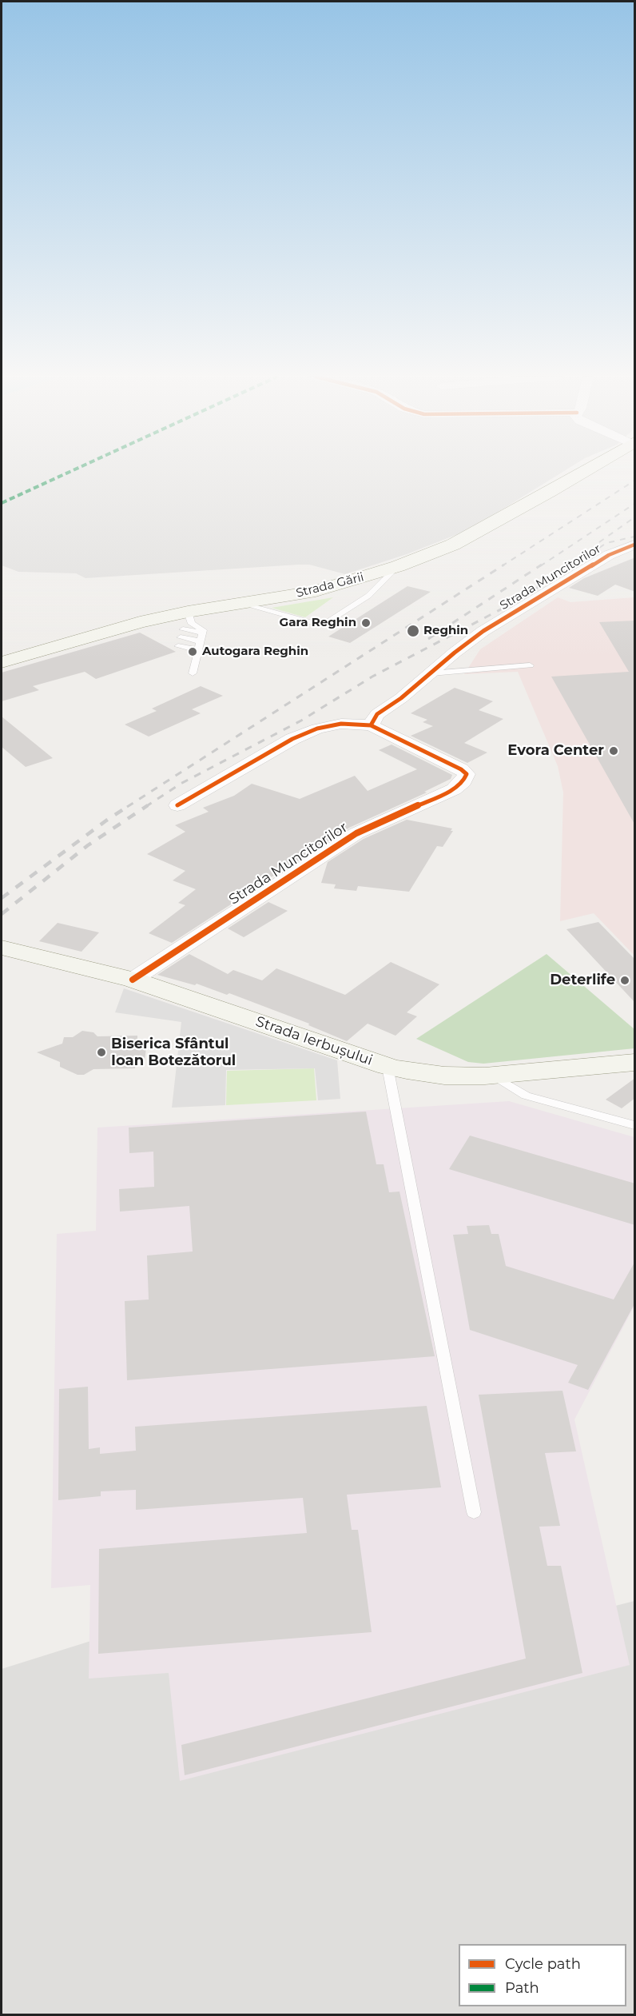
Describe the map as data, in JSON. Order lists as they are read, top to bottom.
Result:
{
  "streets": {
    "main road": ["Strada Gării", "Strada Ierbușului"],
    "street": ["Strada Muncitorilor"]
  },
  "crossings": [
    ["Strada Muncitorilor", "Strada Ierbușului"]
  ],
  "places": [
    "Gara Reghin",
    "Reghin",
    "Autogara Reghin",
    "Evora Center",
    "Deterlife",
    "Biserica Sfântul Ioan Botezătorul"
  ],
  "legend": ["Cycle path", "Path"]
}
